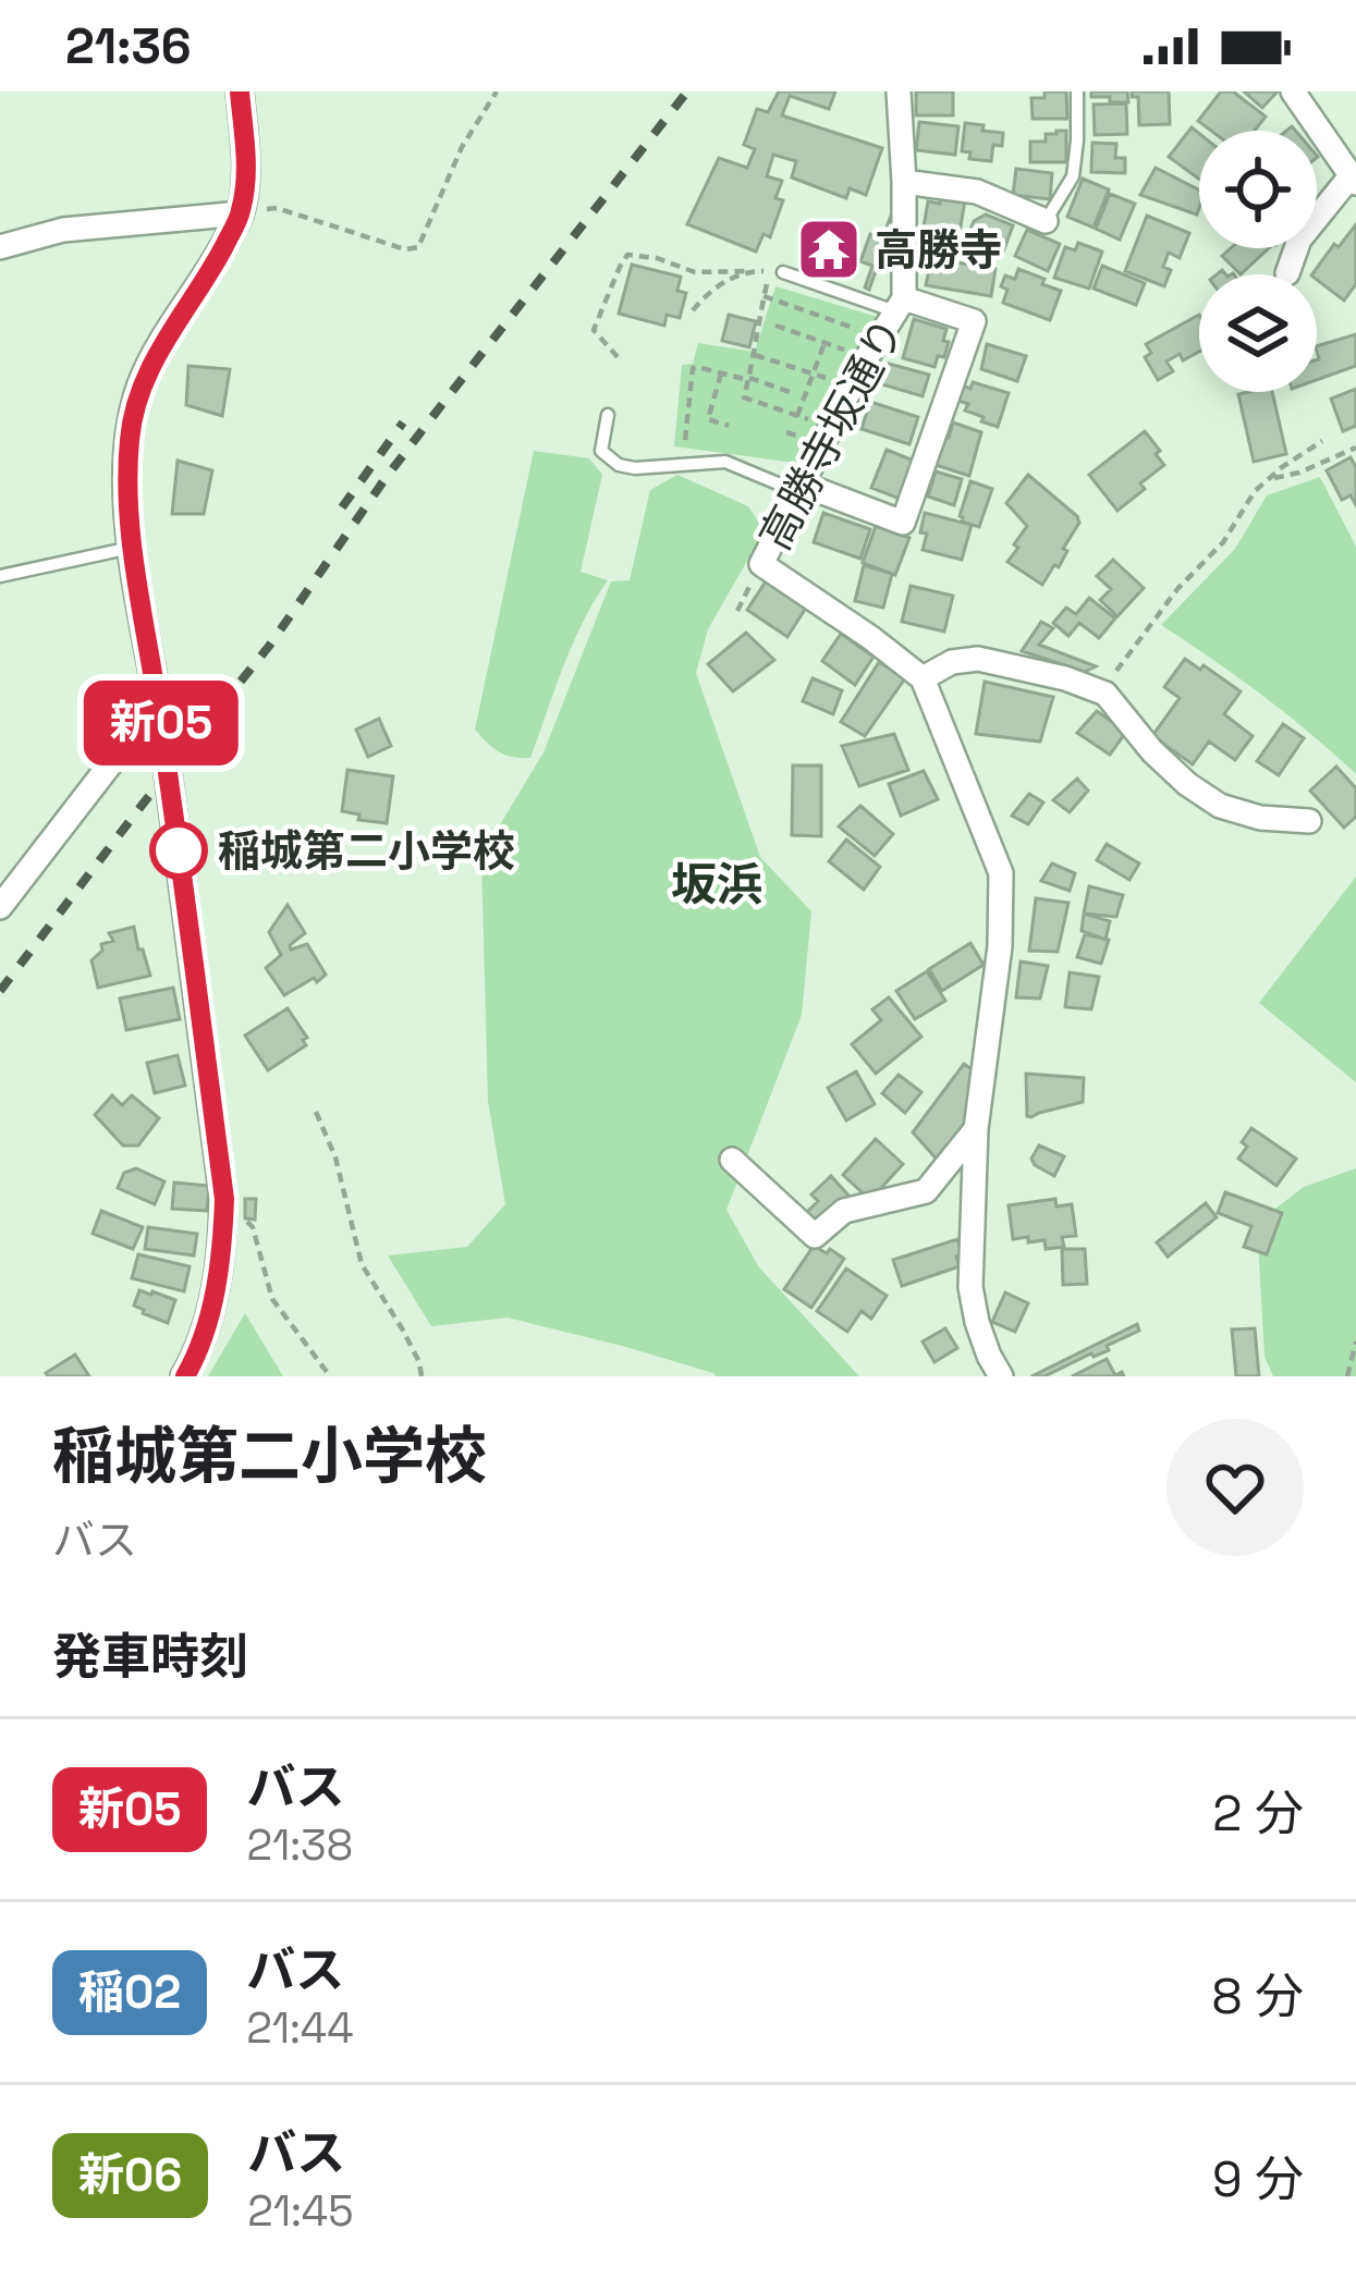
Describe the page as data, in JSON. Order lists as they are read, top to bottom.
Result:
{
  "streets": {
    "street": ["高勝寺坂通り"]
  },
  "districts": ["坂浜"],
  "places": {
    "temple": ["高勝寺"],
    "other": ["稲城第二小学校"]
  },
  "lines": ["bus line 新05"],
  "page": {
    "status": "21:36",
    "on_map": "新05",
    "heading": [
      ["稲城第二小学校", "バス"],
      "発車時刻"
    ],
    "list": [
      {
        "mark": "新05",
        "name": "バス",
        "note": "21:38",
        "value": "2 分"
      },
      {
        "mark": "稲02",
        "name": "バス",
        "note": "21:44",
        "value": "8 分"
      },
      {
        "mark": "新06",
        "name": "バス",
        "note": "21:45",
        "value": "9 分"
      }
    ]
  }
}
